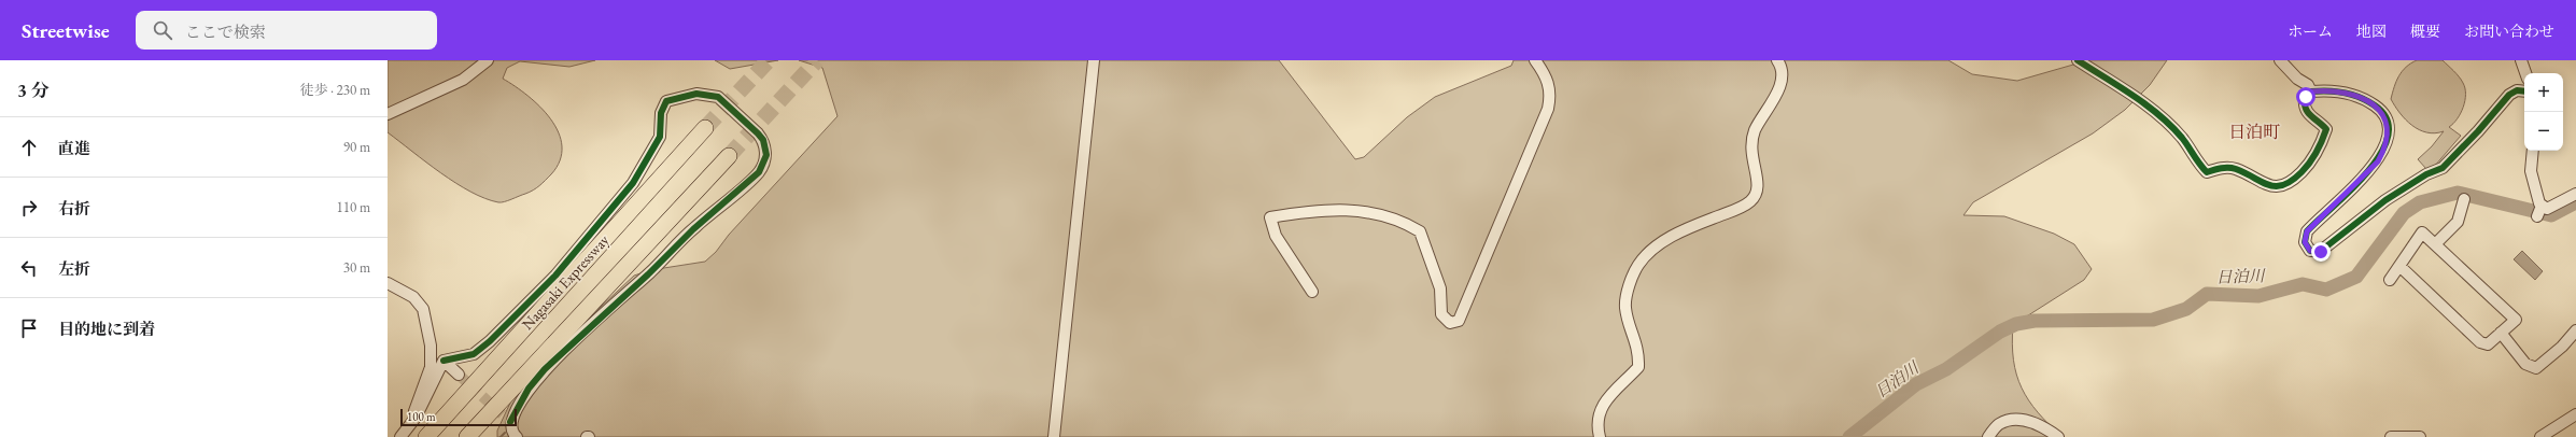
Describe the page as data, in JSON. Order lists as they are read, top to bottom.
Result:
{
  "streets": {
    "highway": ["Nagasaki Expressway"]
  },
  "districts": ["日泊町"],
  "water": ["日泊川"],
  "scale_bar": "100 m",
  "page": {
    "header": "Streetwise",
    "search": "ここで検索",
    "nav": [
      "ホーム",
      "地図",
      "概要",
      "お問い合わせ"
    ],
    "heading": ["3 分", "徒歩 · 230 m"],
    "map_buttons": ["+", "−"],
    "list": [
      ["直進", "90 m"],
      ["右折", "110 m"],
      ["左折", "30 m"],
      "目的地に到着"
    ],
    "scale": "100 m"
  }
}
